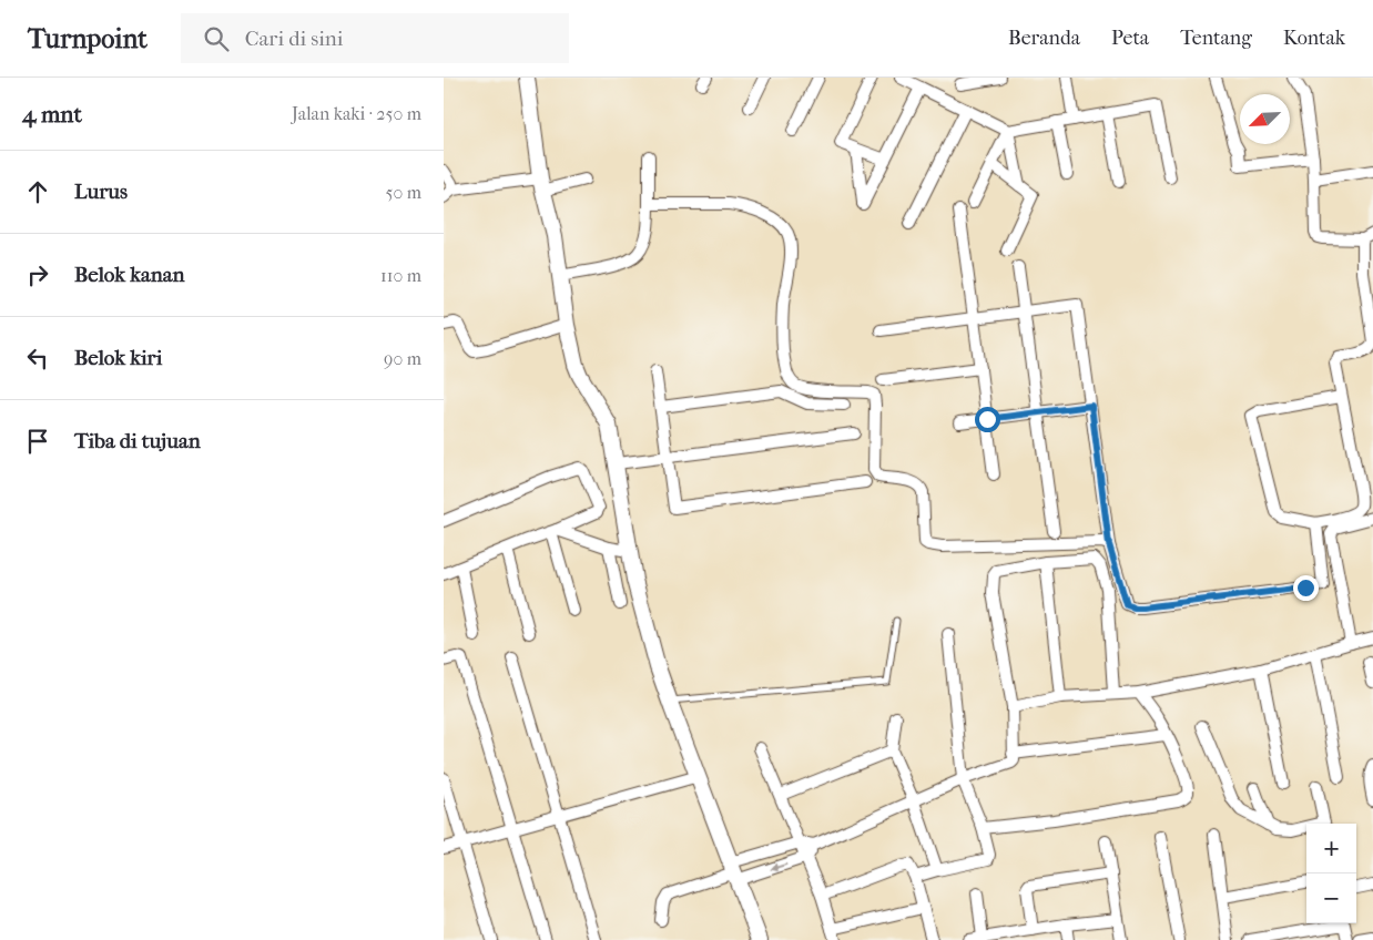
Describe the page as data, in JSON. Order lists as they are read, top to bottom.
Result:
{
  "north": "bottom left",
  "page": {
    "header": "Turnpoint",
    "search": "Cari di sini",
    "nav": [
      "Beranda",
      "Peta",
      "Tentang",
      "Kontak"
    ],
    "heading": ["4 mnt", "Jalan kaki · 250 m"],
    "list": [
      ["Lurus", "50 m"],
      ["Belok kanan", "110 m"],
      ["Belok kiri", "90 m"],
      "Tiba di tujuan"
    ],
    "map_buttons": ["+", "−"]
  }
}
